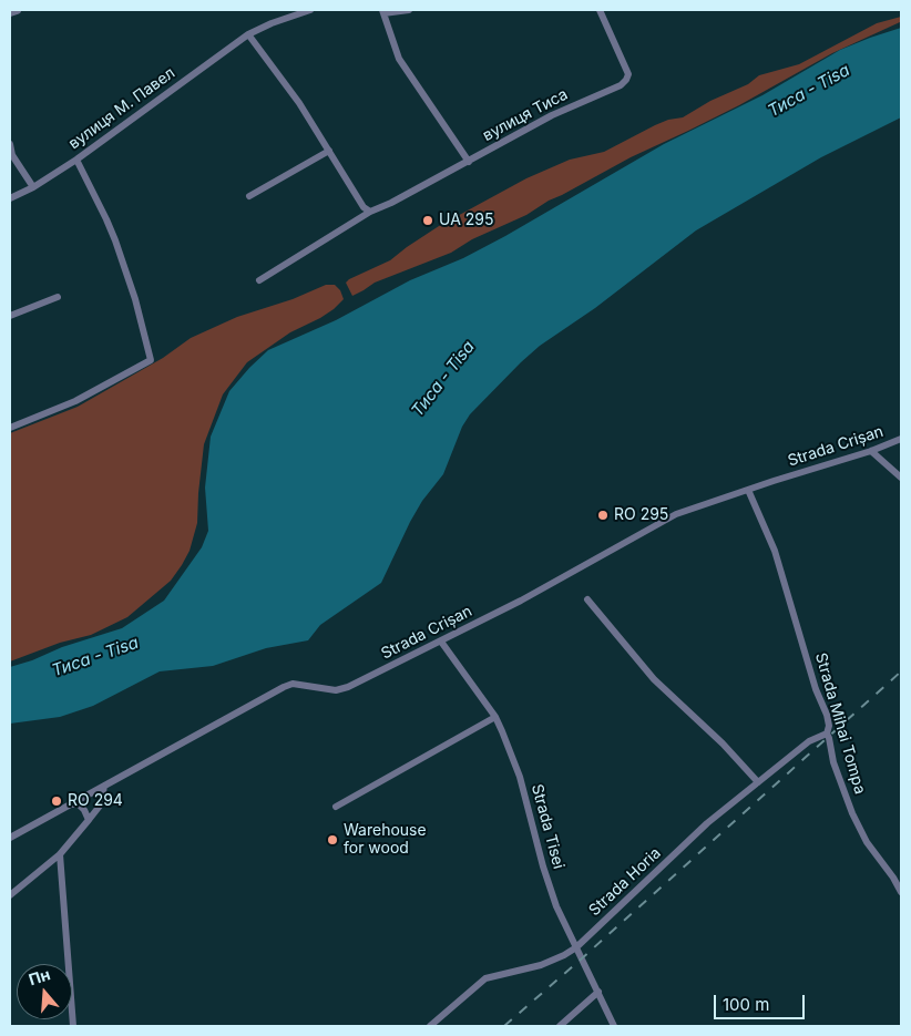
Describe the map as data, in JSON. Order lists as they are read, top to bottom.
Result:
{
  "streets": {
    "street": [
      "вулиця М. Павел",
      "вулиця Тиса",
      "Strada Crișan",
      "Strada Mihai Tompa",
      "Strada Tisei",
      "Strada Horia"
    ]
  },
  "crossings": [
    ["Strada Crișan", "Strada Mihai Tompa"],
    ["Strada Crișan", "Strada Tisei"],
    ["Strada Mihai Tompa", "Strada Horia"],
    ["Strada Tisei", "Strada Horia"]
  ],
  "water": ["Тиса - Tisa"],
  "places": [
    "UA 295",
    "RO 295",
    "RO 294",
    "Warehouse for wood"
  ],
  "scale_bar": "100 m",
  "north": "top"
}
